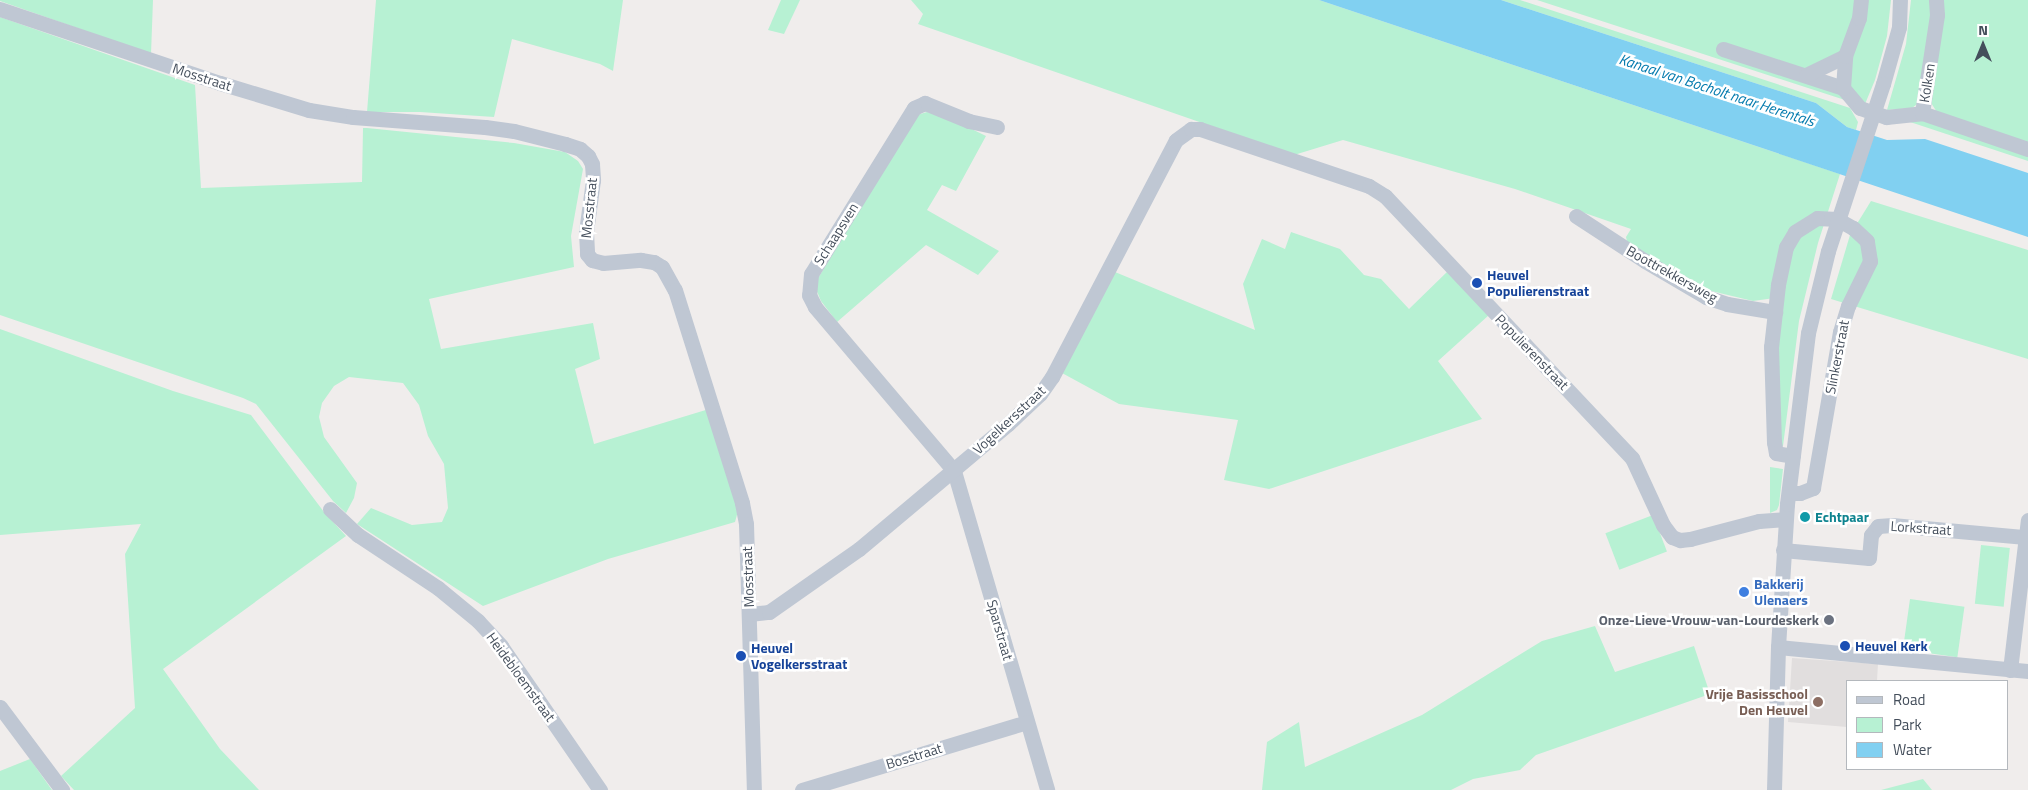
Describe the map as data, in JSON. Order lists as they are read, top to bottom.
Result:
{
  "streets": {
    "street": [
      "Mosstraat",
      "Kolken",
      "Schaapsven",
      "Boottrekkersweg",
      "Populierenstraat",
      "Slinkerstraat",
      "Vogelkersstraat",
      "Lorkstraat",
      "Sparstraat",
      "Heidebloemstraat",
      "Bosstraat"
    ]
  },
  "crossings": [
    ["Mosstraat", "Vogelkersstraat"],
    ["Schaapsven", "Vogelkersstraat"],
    ["Schaapsven", "Sparstraat"],
    ["Boottrekkersweg", "Slinkerstraat"],
    ["Populierenstraat", "Vogelkersstraat"],
    ["Vogelkersstraat", "Sparstraat"],
    ["Sparstraat", "Bosstraat"]
  ],
  "water": ["Kanaal van Bocholt naar Herentals"],
  "places": [
    "Heuvel Populierenstraat",
    "Echtpaar",
    "Bakkerij Ulenaers",
    "Onze-Lieve-Vrouw-van-Lourdeskerk",
    "Heuvel Kerk",
    "Heuvel Vogelkersstraat",
    "Vrije Basisschool Den Heuvel"
  ],
  "legend": ["Road", "Park", "Water"],
  "north": "top"
}
